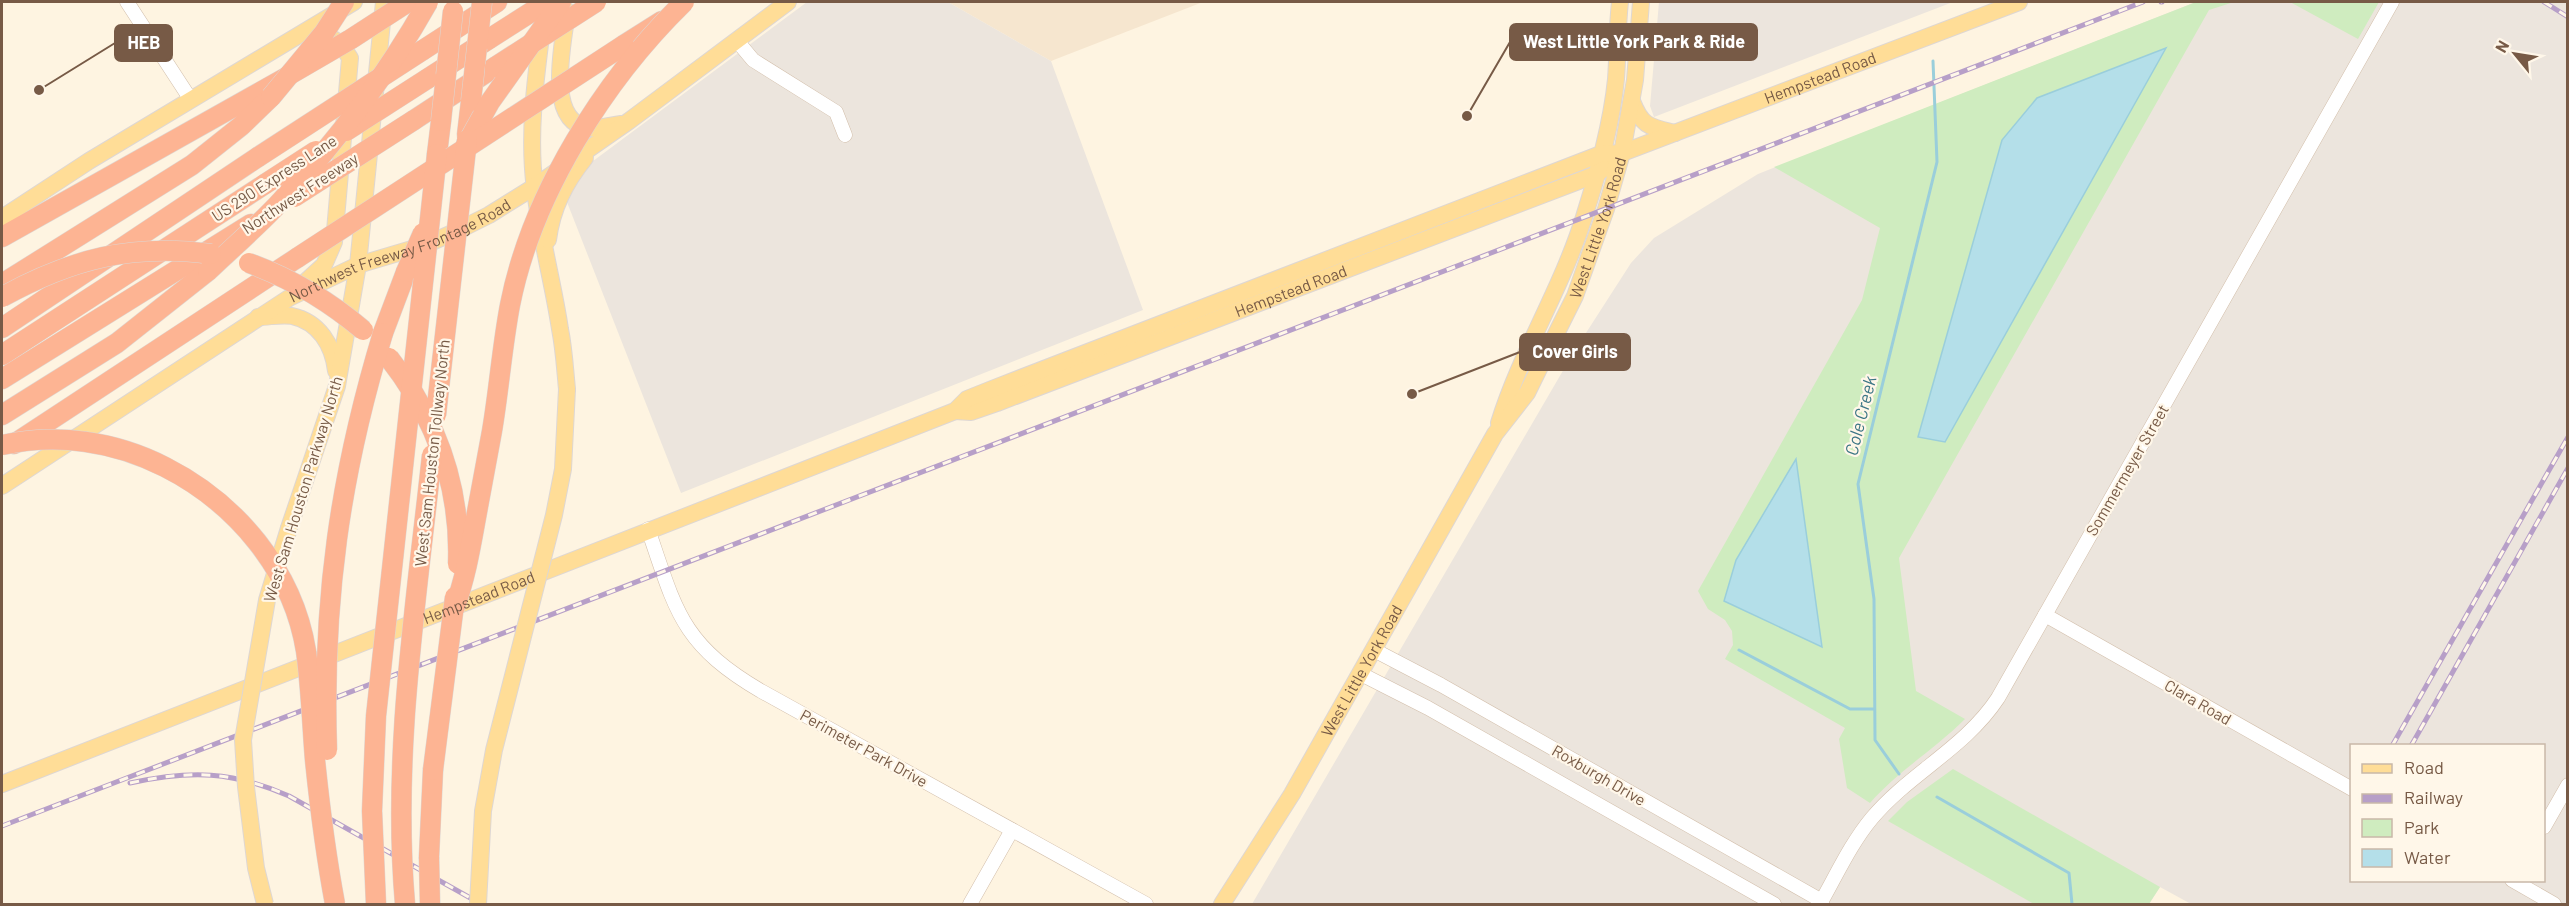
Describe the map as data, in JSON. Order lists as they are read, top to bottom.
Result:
{
  "streets": {
    "highway": ["US 290 Express Lane", "Northwest Freeway", "West Sam Houston Tollway North"],
    "main road": [
      "Hempstead Road",
      "West Little York Road",
      "Northwest Freeway Frontage Road",
      "West Sam Houston Parkway North"
    ],
    "street": [
      "Sommermeyer Street",
      "Clara Road",
      "Perimeter Park Drive",
      "Roxburgh Drive"
    ]
  },
  "crossings": [
    ["Hempstead Road", "West Little York Road"],
    ["Hempstead Road", "Perimeter Park Drive"],
    ["West Little York Road", "Roxburgh Drive"],
    ["Northwest Freeway Frontage Road", "West Sam Houston Parkway North"],
    ["Sommermeyer Street", "Clara Road"],
    ["Sommermeyer Street", "Roxburgh Drive"]
  ],
  "water": ["Cole Creek"],
  "places": ["HEB", "West Little York Park & Ride", "Cover Girls"],
  "legend": [
    "Road",
    "Railway",
    "Park",
    "Water"
  ],
  "north": "top left"
}
